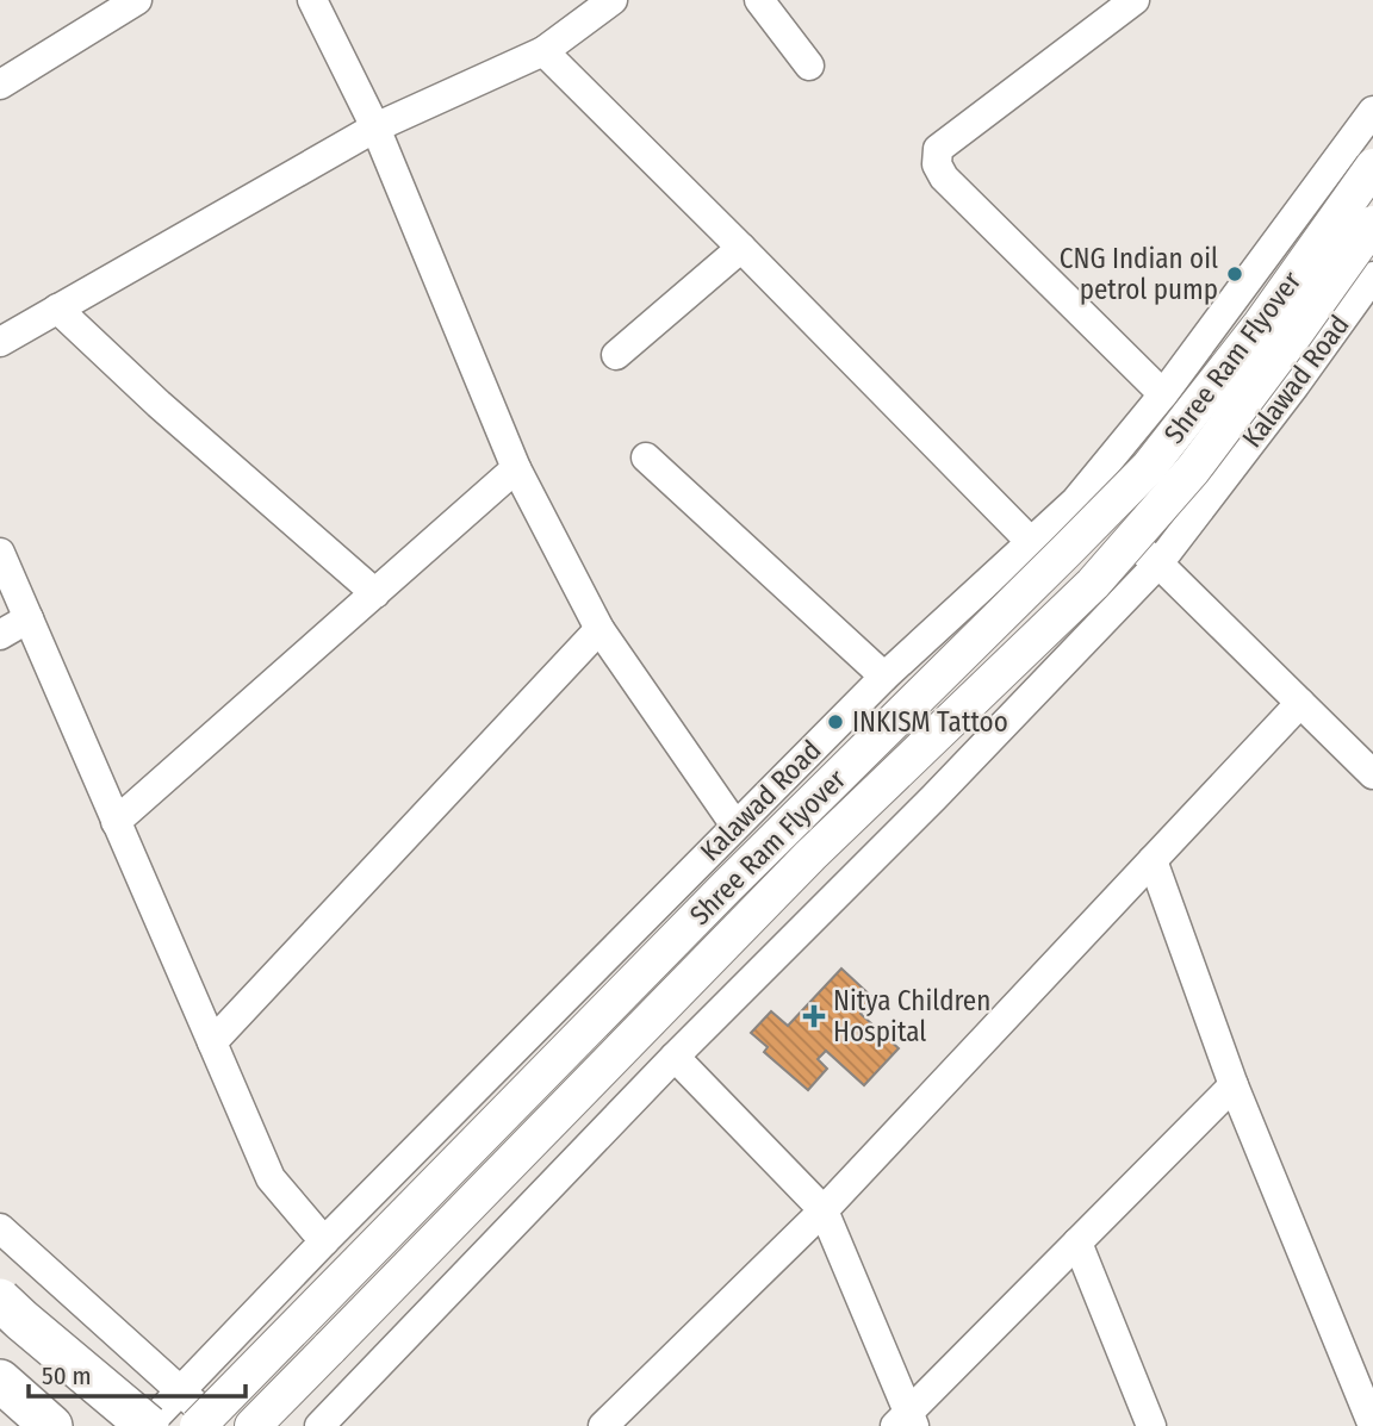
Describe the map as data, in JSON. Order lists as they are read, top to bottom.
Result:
{
  "streets": {
    "main road": ["Shree Ram Flyover"],
    "street": ["Kalawad Road"]
  },
  "places": {
    "other": ["CNG Indian oil petrol pump", "INKISM Tattoo"],
    "health": ["Nitya Children Hospital"]
  },
  "scale_bar": "50 m"
}
